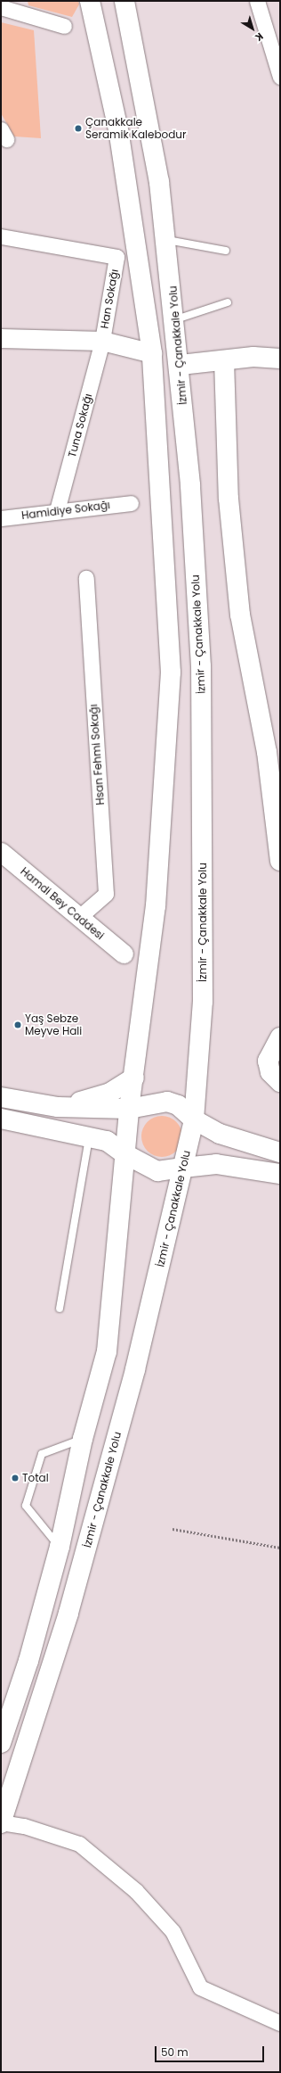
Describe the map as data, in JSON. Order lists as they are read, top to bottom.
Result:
{
  "streets": {
    "main road": ["İzmir - Çanakkale Yolu"],
    "street": [
      "Han Sokağı",
      "Tuna Sokağı",
      "Hamidiye Sokağı",
      "Hsan Fehmi Sokağı",
      "Hamdi Bey Caddesi"
    ]
  },
  "crossings": [
    ["Han Sokağı", "Tuna Sokağı"],
    ["Tuna Sokağı", "Hamidiye Sokağı"],
    ["Hsan Fehmi Sokağı", "Hamdi Bey Caddesi"]
  ],
  "places": ["Çanakkale Seramik Kalebodur", "Yaş Sebze Meyve Hali", "Total"],
  "scale_bar": "50 m",
  "north": "bottom right"
}
